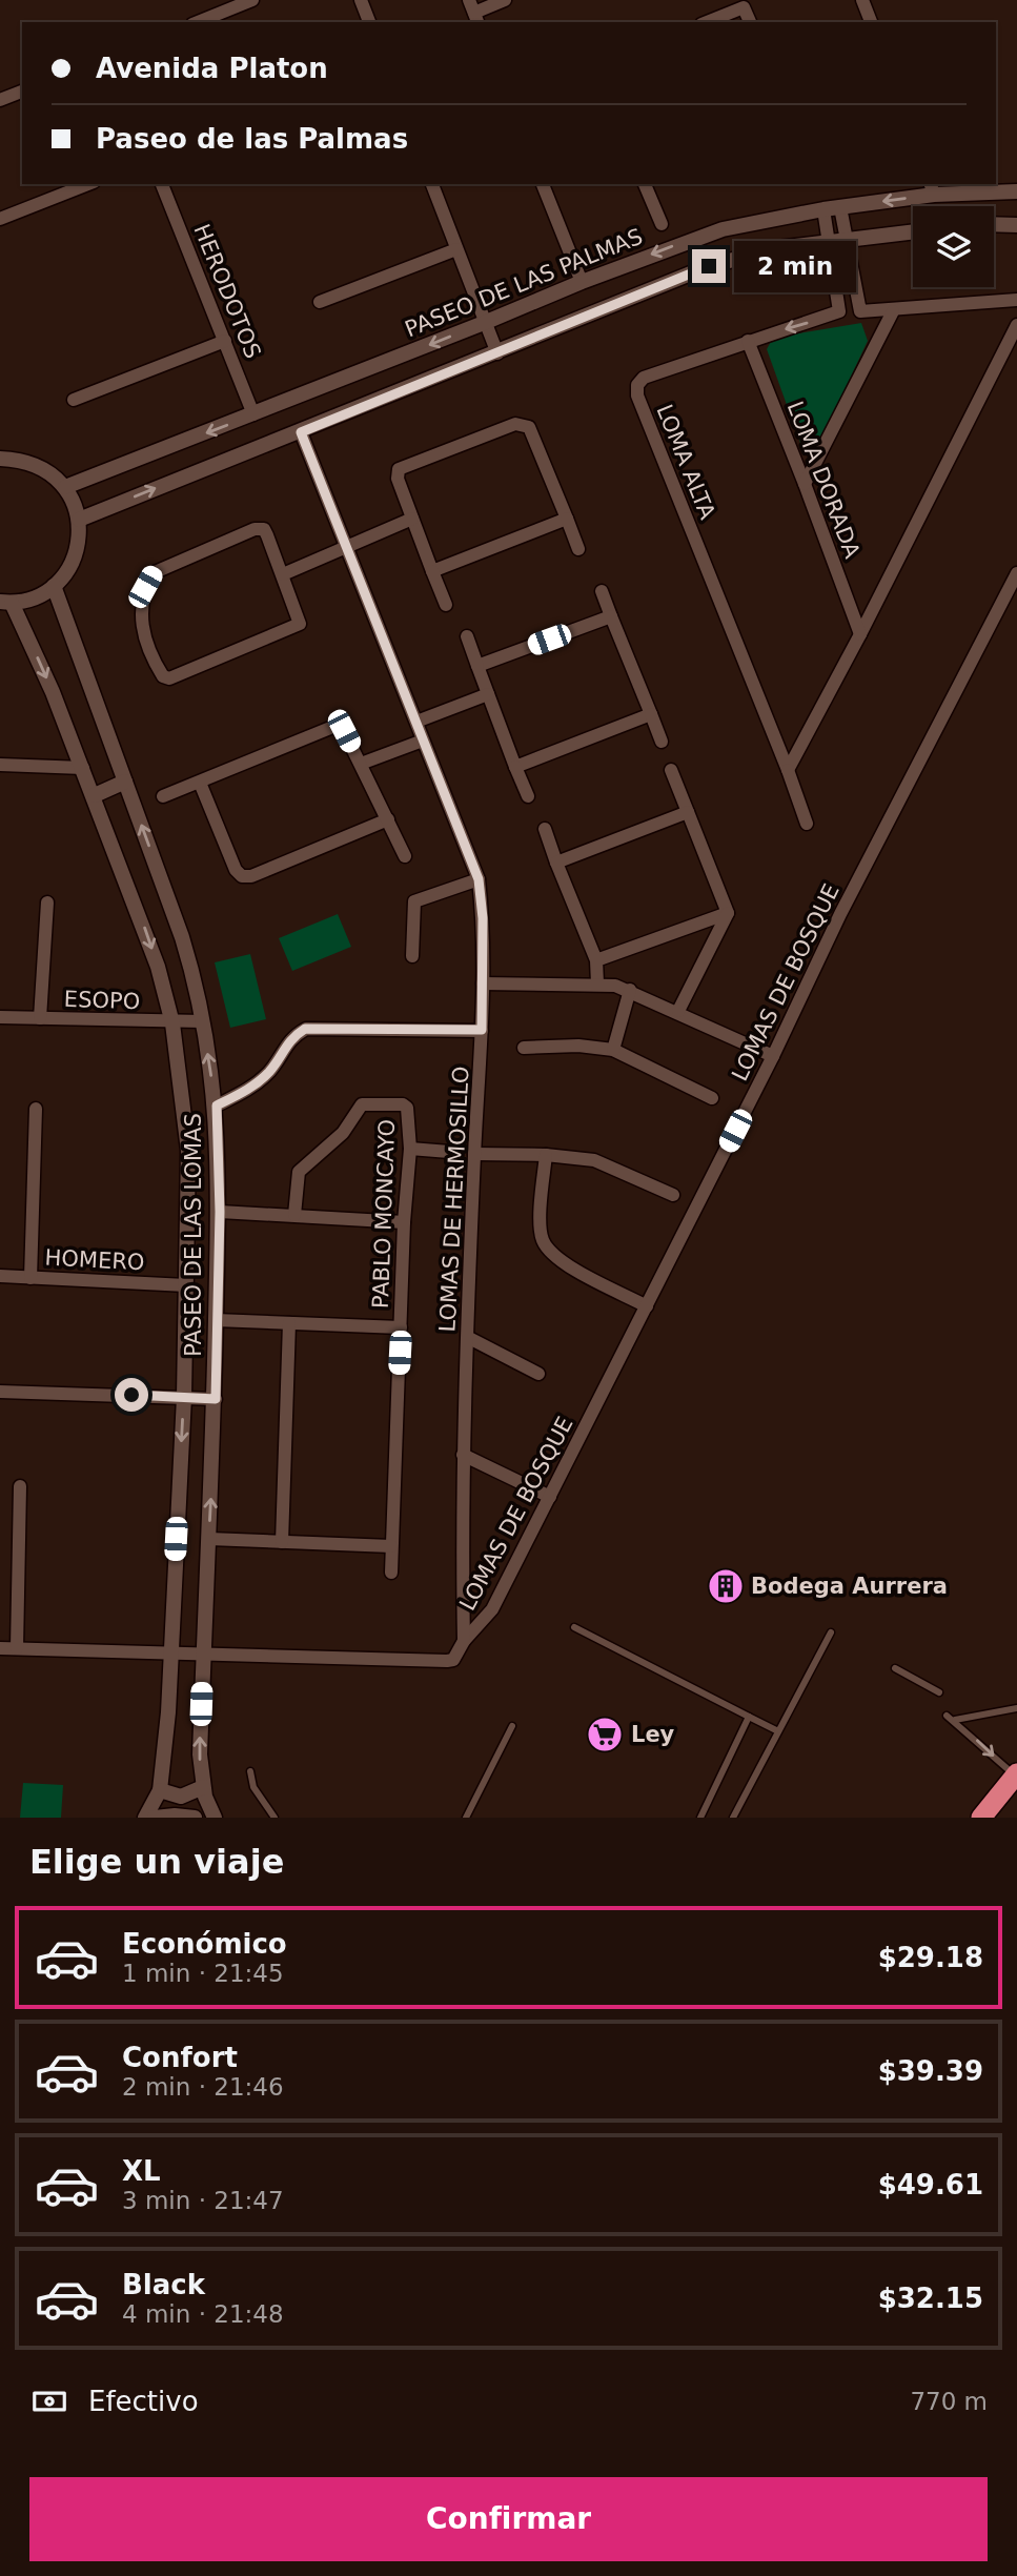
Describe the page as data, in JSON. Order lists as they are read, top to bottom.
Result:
{
  "streets": {
    "street": [
      "PASEO DE LAS PALMAS",
      "HERODOTOS",
      "LOMA ALTA",
      "LOMA DORADA",
      "LOMAS DE BOSQUE",
      "ESOPO",
      "LOMAS DE HERMOSILLO",
      "PABLO MONCAYO",
      "PASEO DE LAS LOMAS",
      "HOMERO"
    ]
  },
  "crossings": [
    ["PASEO DE LAS PALMAS", "HERODOTOS"],
    ["PASEO DE LAS PALMAS", "LOMA ALTA"],
    ["LOMA ALTA", "LOMA DORADA"],
    ["LOMAS DE BOSQUE", "LOMAS DE HERMOSILLO"],
    ["ESOPO", "PASEO DE LAS LOMAS"],
    ["PABLO MONCAYO", "PASEO DE LAS LOMAS"],
    ["PASEO DE LAS LOMAS", "HOMERO"]
  ],
  "places": {
    "building": ["Bodega Aurrera"],
    "supermarket": ["Ley"]
  },
  "page": {
    "banner": ["Avenida Platon", "Paseo de las Palmas"],
    "bubble": "2 min",
    "heading": "Elige un viaje",
    "list": [
      {
        "name": "Económico",
        "note": "1 min · 21:45",
        "value": "$29.18"
      },
      {
        "name": "Confort",
        "note": "2 min · 21:46",
        "value": "$39.39"
      },
      {
        "name": "XL",
        "note": "3 min · 21:47",
        "value": "$49.61"
      },
      {
        "name": "Black",
        "note": "4 min · 21:48",
        "value": "$32.15"
      }
    ],
    "pay": ["Efectivo", "770 m"],
    "buttons": "Confirmar"
  }
}
